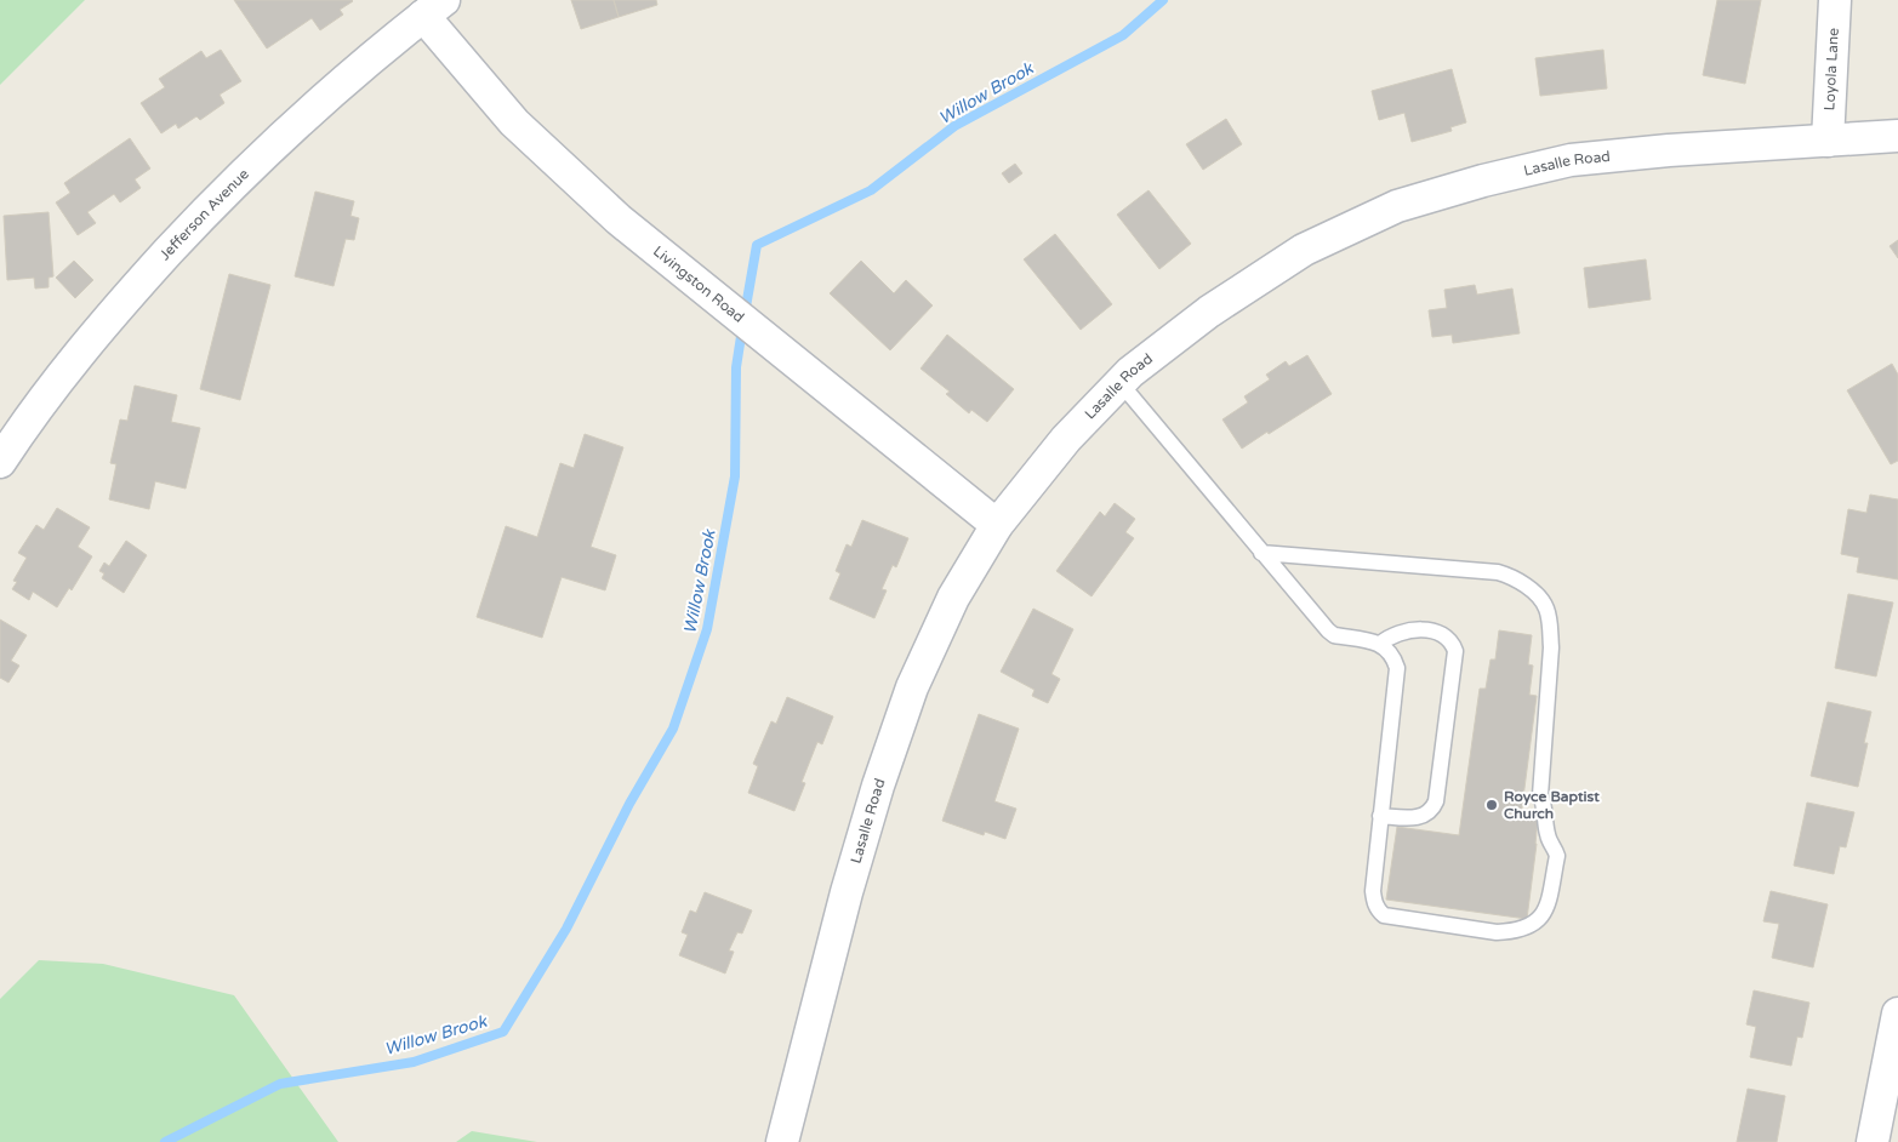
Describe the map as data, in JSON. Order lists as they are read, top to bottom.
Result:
{
  "streets": {
    "street": [
      "Loyola Lane",
      "Lasalle Road",
      "Jefferson Avenue",
      "Livingston Road"
    ]
  },
  "crossings": [
    ["Loyola Lane", "Lasalle Road"],
    ["Lasalle Road", "Livingston Road"],
    ["Jefferson Avenue", "Livingston Road"]
  ],
  "water": ["Willow Brook"],
  "places": ["Royce Baptist Church"]
}
